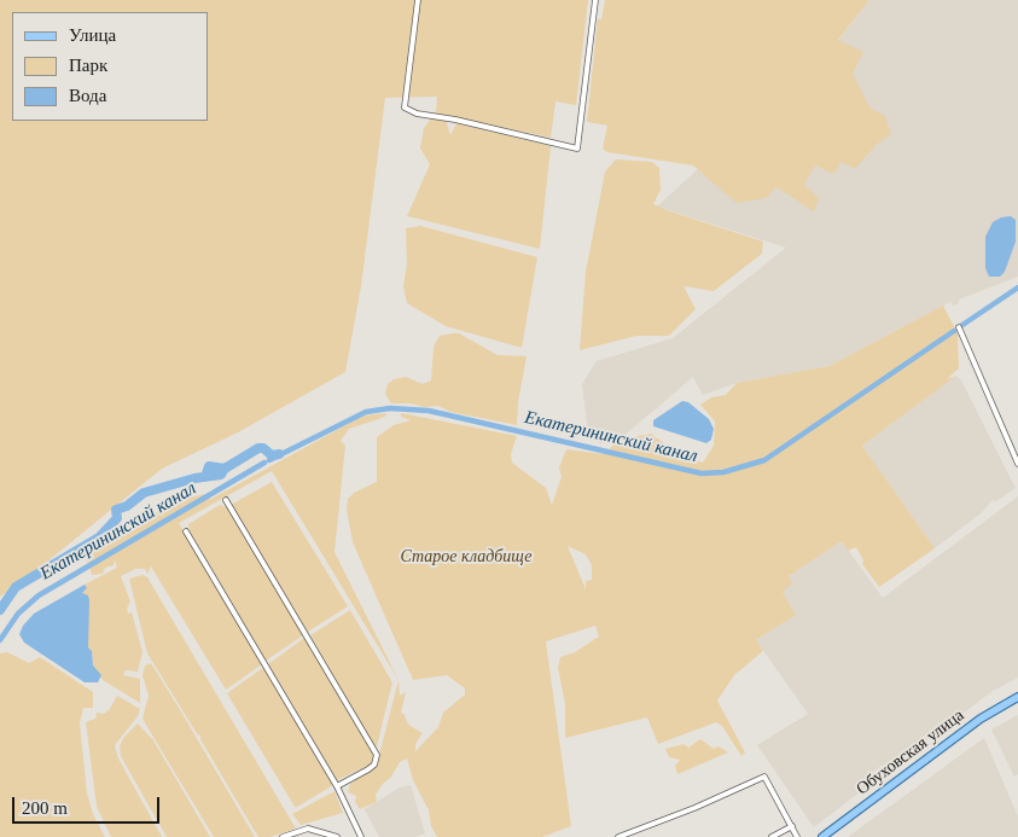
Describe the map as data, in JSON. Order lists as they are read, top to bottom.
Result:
{
  "streets": {
    "main road": ["Обуховская улица"]
  },
  "water": ["Екатерининский канал"],
  "parks": ["Старое кладбище"],
  "legend": ["Улица", "Парк", "Вода"],
  "scale_bar": "200 m"
}
